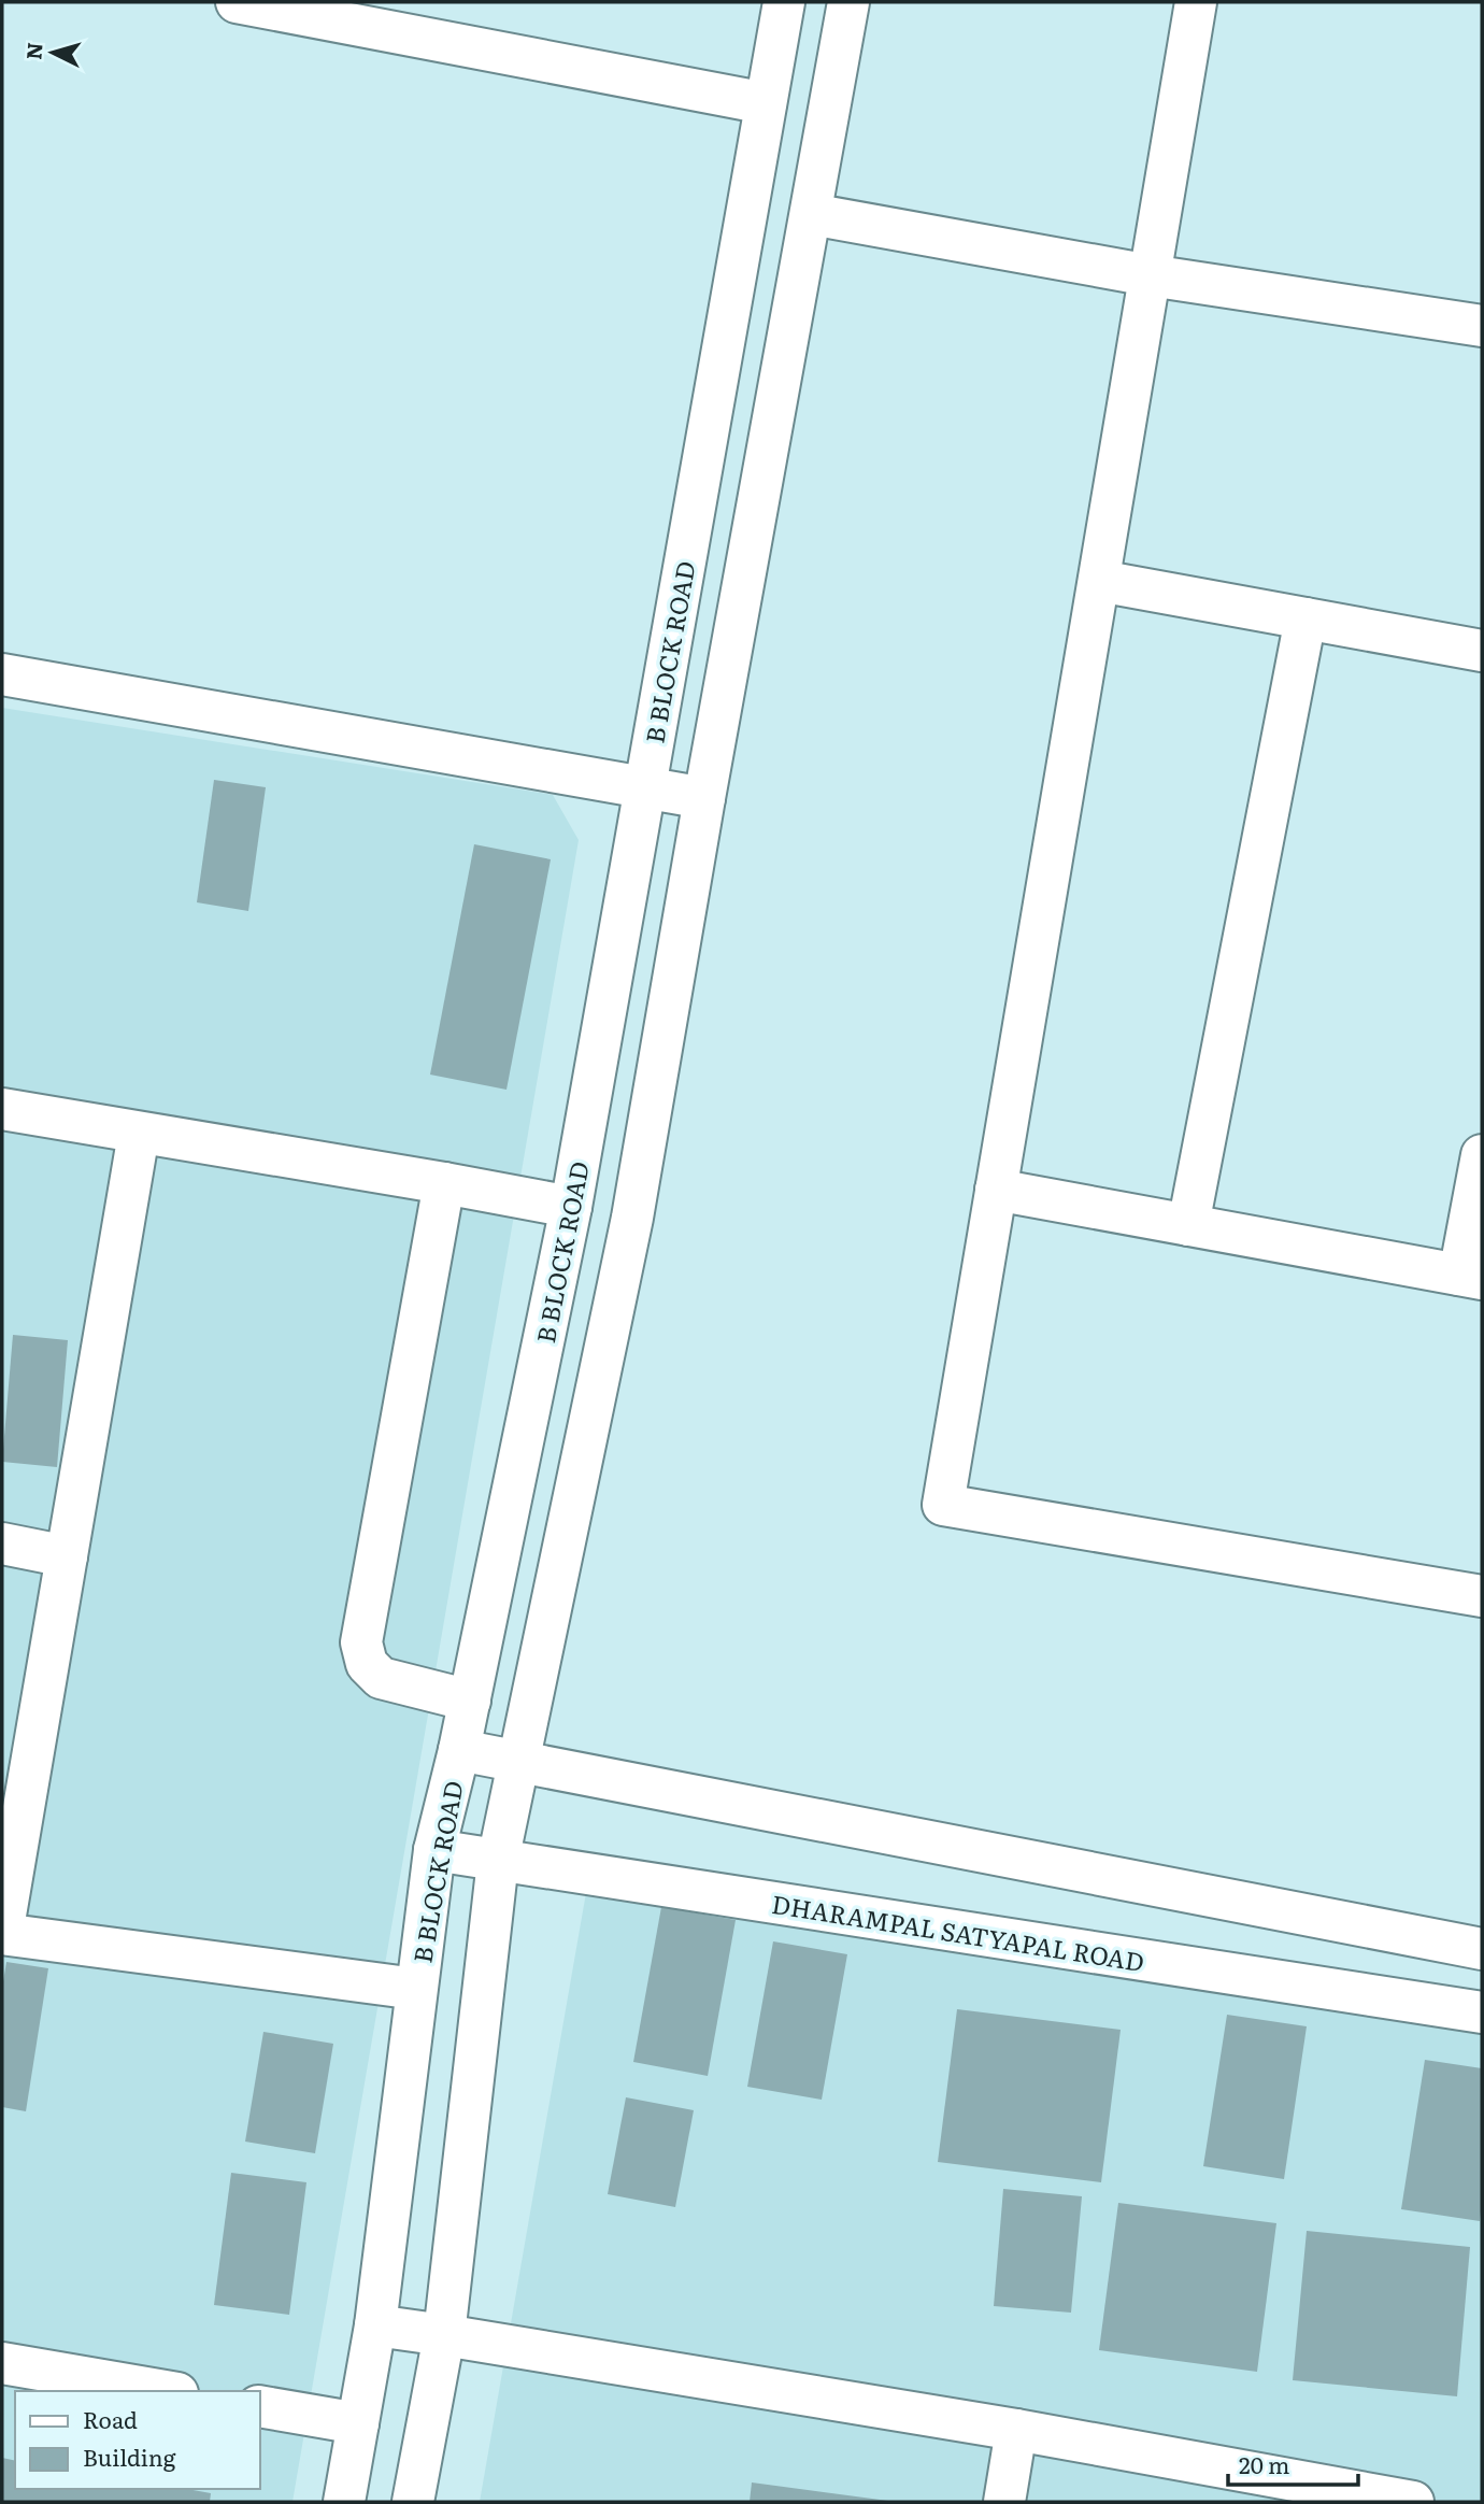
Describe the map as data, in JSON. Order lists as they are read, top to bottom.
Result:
{
  "streets": {
    "street": ["B BLOCK ROAD", "DHARAMPAL SATYAPAL ROAD"]
  },
  "crossings": [
    ["B BLOCK ROAD", "DHARAMPAL SATYAPAL ROAD"]
  ],
  "legend": ["Road", "Building"],
  "scale_bar": "20 m",
  "north": "left"
}
